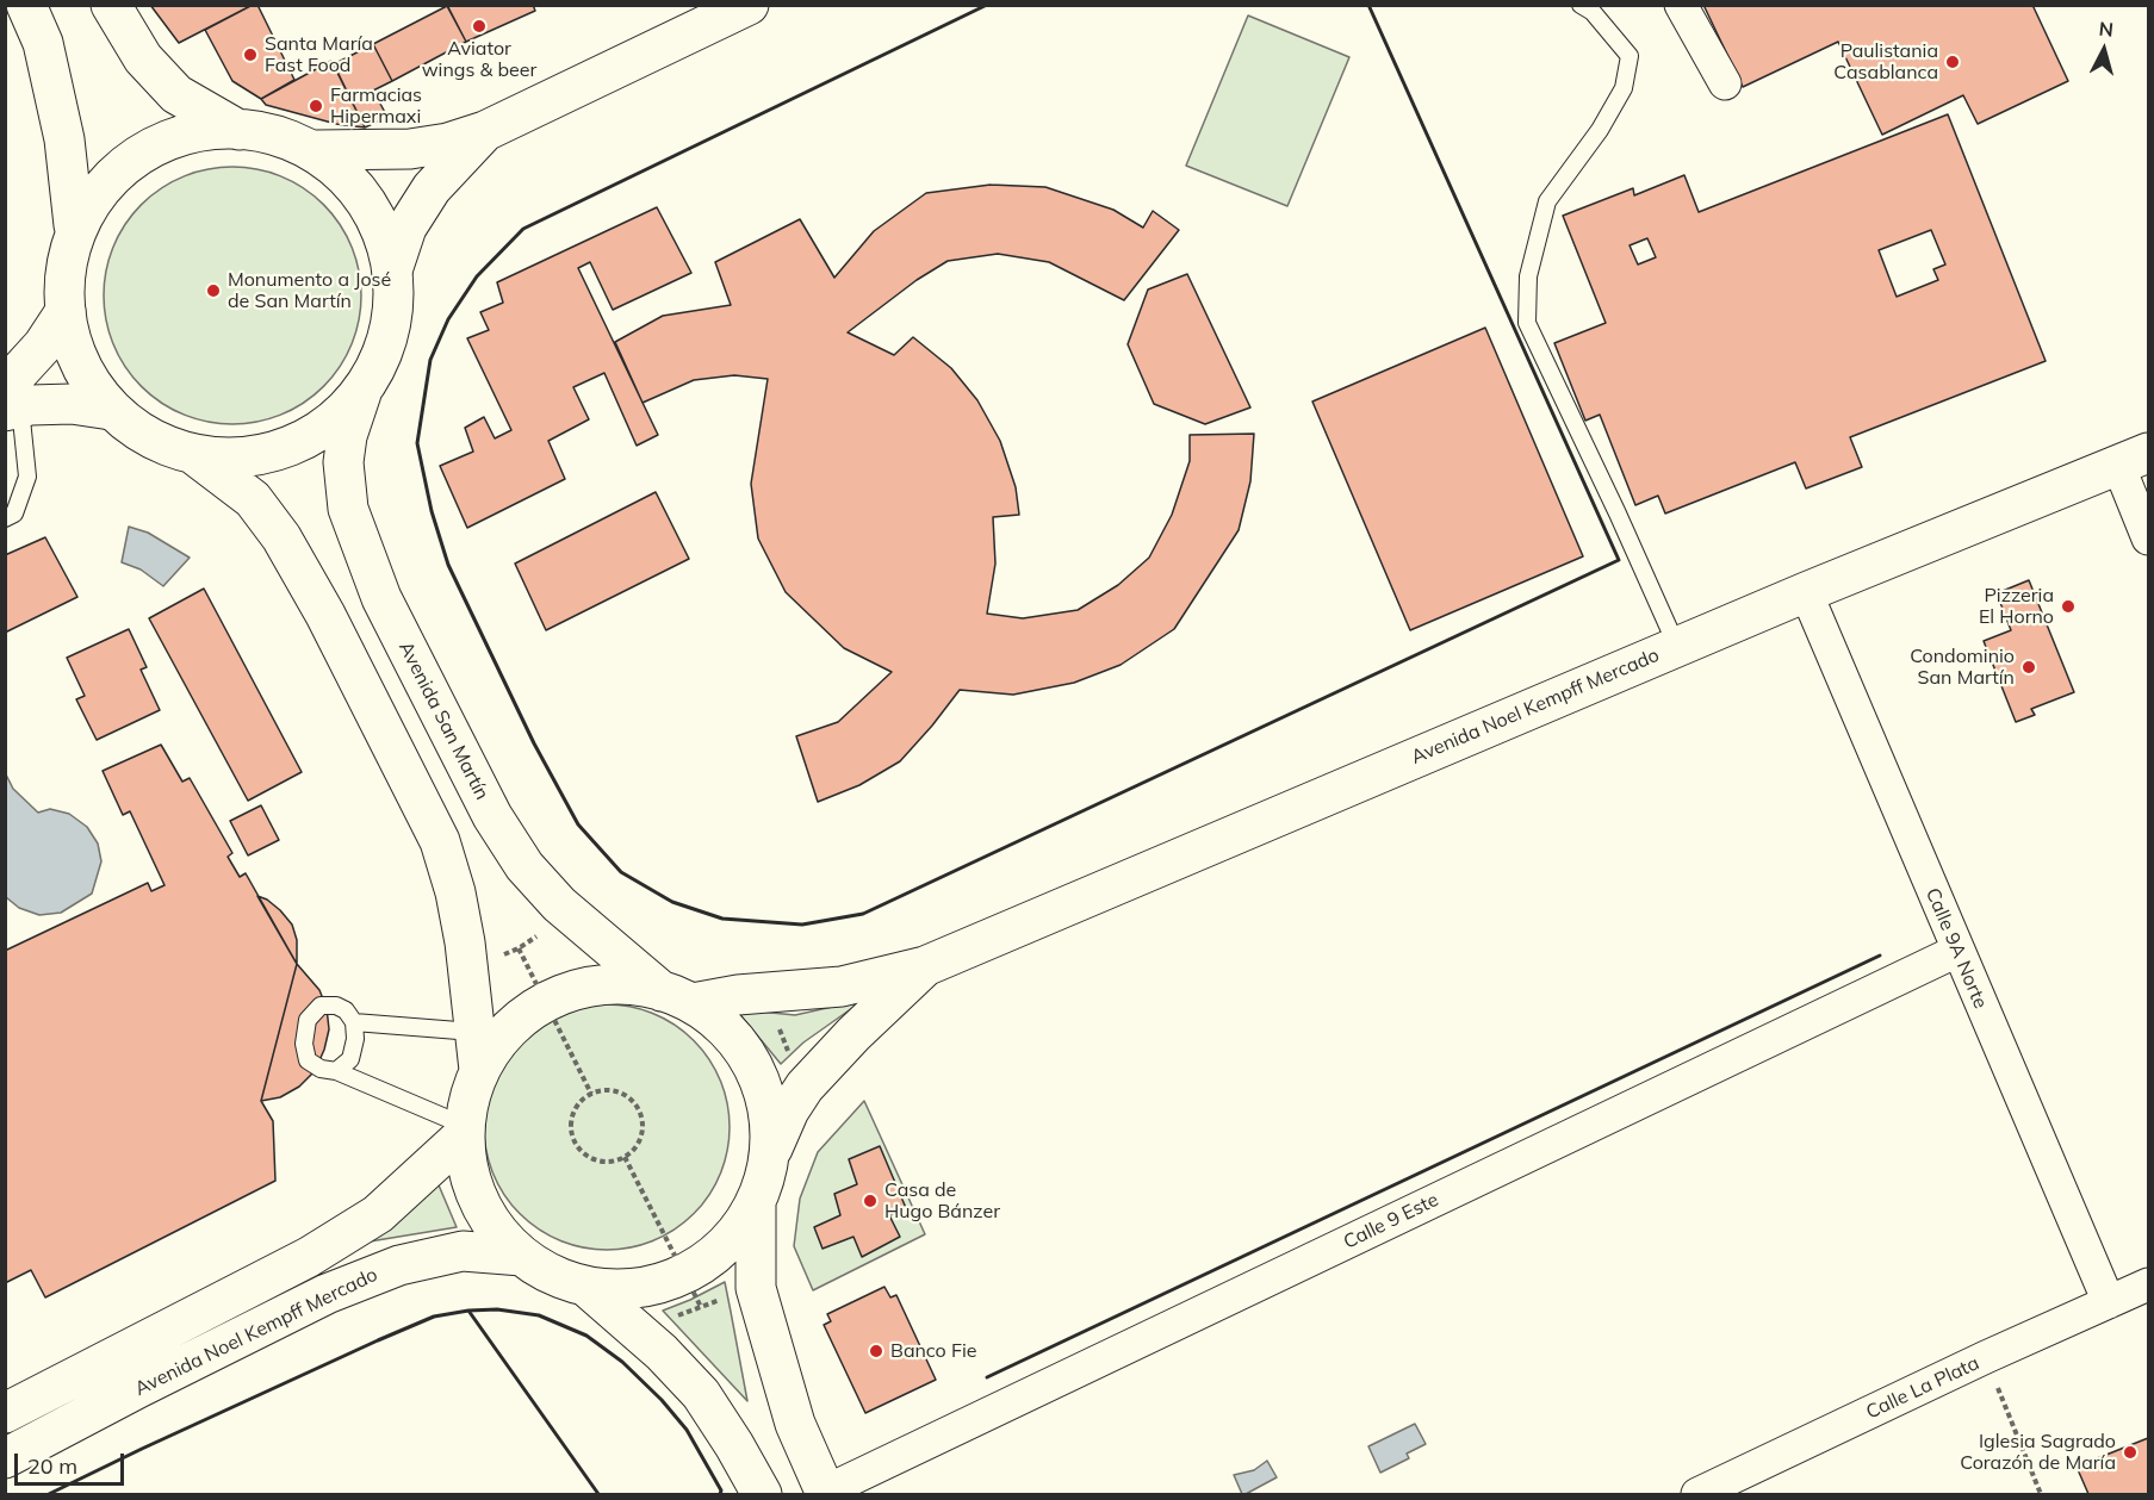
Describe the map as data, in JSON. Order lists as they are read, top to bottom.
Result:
{
  "streets": {
    "main road": ["Avenida Noel Kempff Mercado", "Avenida San Martín"],
    "street": ["Calle 9A Norte", "Calle 9 Este", "Calle La Plata"]
  },
  "crossings": [
    ["Avenida Noel Kempff Mercado", "Avenida San Martín"],
    ["Avenida Noel Kempff Mercado", "Calle 9A Norte"],
    ["Calle 9A Norte", "Calle 9 Este"],
    ["Calle 9A Norte", "Calle La Plata"]
  ],
  "places": [
    "Aviator wings & beer",
    "Santa María Fast Food",
    "Paulistania Casablanca",
    "Farmacias Hipermaxi",
    "Monumento a José de San Martín",
    "Pizzeria El Horno",
    "Condominio San Martín",
    "Casa de Hugo Bánzer",
    "Banco Fie",
    "Iglesia Sagrado Corazón de María"
  ],
  "scale_bar": "20 m",
  "north": "top"
}
